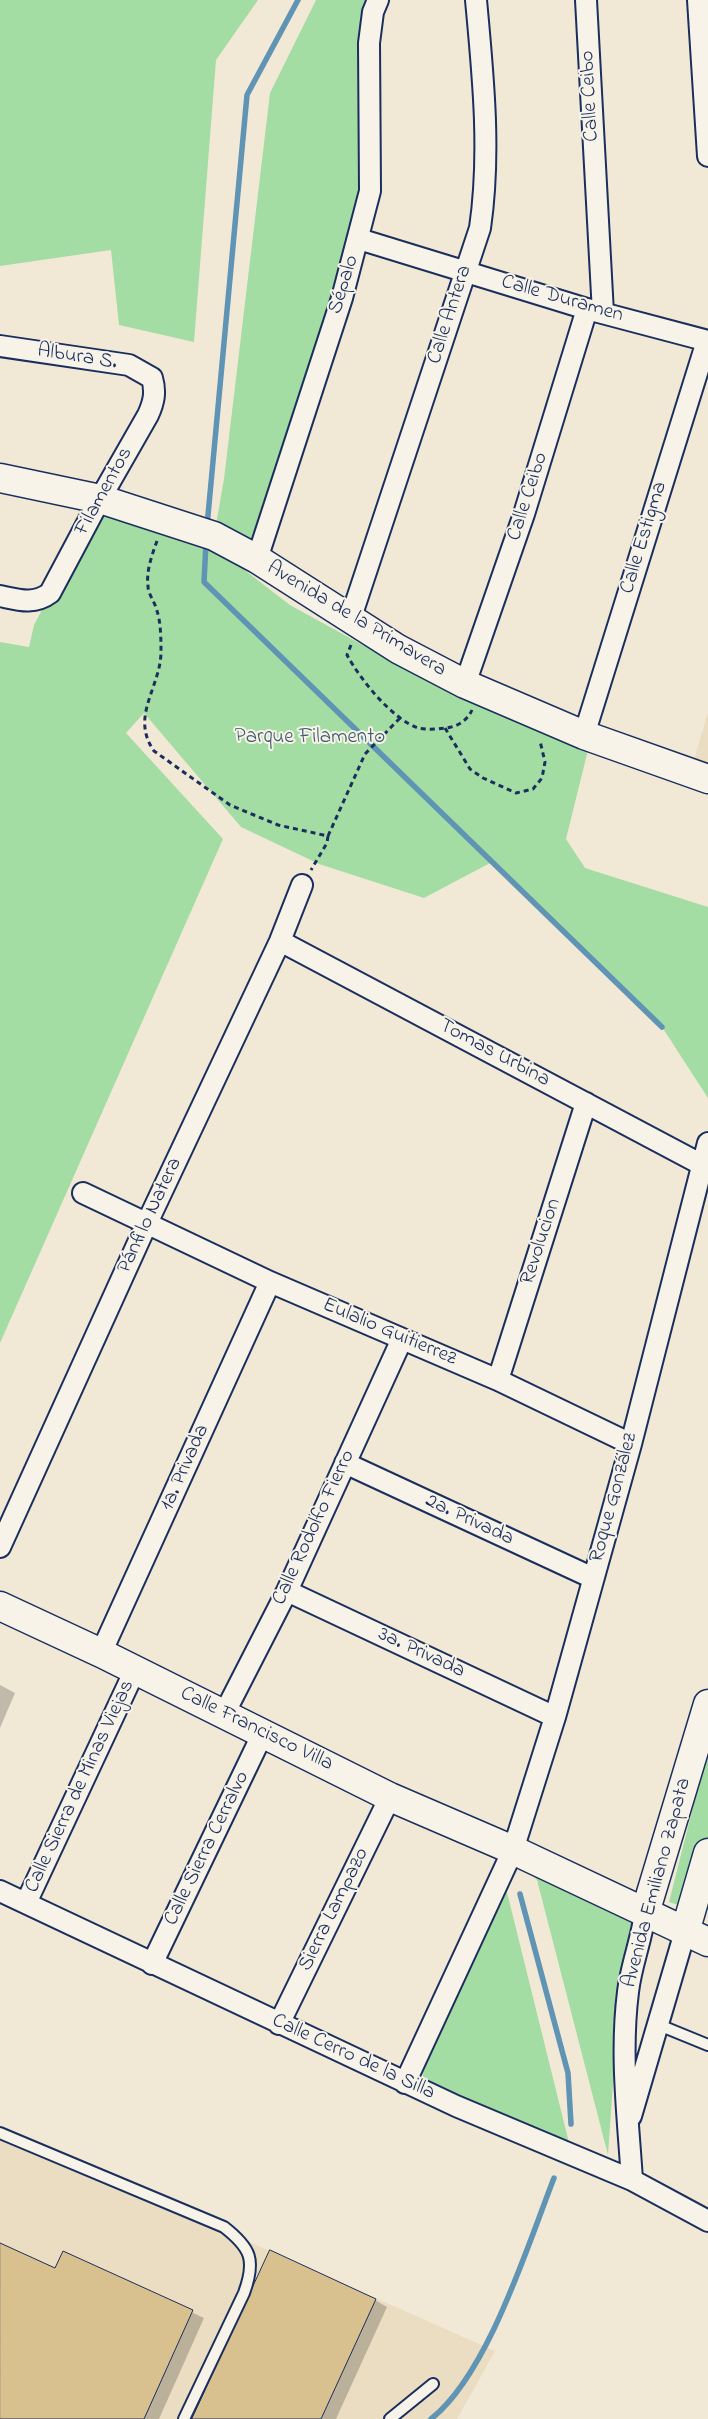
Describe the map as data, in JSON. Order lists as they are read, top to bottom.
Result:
{
  "streets": {
    "street": [
      "Calle Ceibo",
      "Sépalo",
      "Calle Duramen",
      "Calle Antera",
      "Albura S.",
      "Filamentos",
      "Calle Estigma",
      "Avenida de la Primavera",
      "Tomas Urbina",
      "Pánfilo Natera",
      "Revolucion",
      "Eulalio Guitierrez",
      "1a. Privada",
      "Roque González",
      "2a. Privada",
      "Calle Rodolfo Fierro",
      "3a. Privada",
      "Calle Francisco Villa",
      "Calle Sierra de Minas Viejas",
      "Calle Sierra Cerralvo",
      "Avenida Emiliano Zapata",
      "Sierra Lampazo",
      "Calle Cerro de la Silla"
    ]
  },
  "crossings": [
    ["Calle Ceibo", "Calle Duramen"],
    ["Calle Ceibo", "Avenida de la Primavera"],
    ["Sépalo", "Calle Duramen"],
    ["Sépalo", "Avenida de la Primavera"],
    ["Calle Duramen", "Calle Antera"],
    ["Calle Duramen", "Calle Estigma"],
    ["Calle Antera", "Avenida de la Primavera"],
    ["Albura S.", "Filamentos"],
    ["Filamentos", "Avenida de la Primavera"],
    ["Calle Estigma", "Avenida de la Primavera"],
    ["Tomas Urbina", "Pánfilo Natera"],
    ["Tomas Urbina", "Revolucion"],
    ["Tomas Urbina", "Roque González"],
    ["Pánfilo Natera", "Eulalio Guitierrez"],
    ["Revolucion", "Eulalio Guitierrez"],
    ["Eulalio Guitierrez", "1a. Privada"],
    ["Eulalio Guitierrez", "Roque González"],
    ["Eulalio Guitierrez", "Calle Rodolfo Fierro"],
    ["1a. Privada", "Calle Francisco Villa"],
    ["Roque González", "2a. Privada"],
    ["Roque González", "3a. Privada"],
    ["Roque González", "Calle Francisco Villa"],
    ["Roque González", "Calle Cerro de la Silla"],
    ["2a. Privada", "Calle Rodolfo Fierro"],
    ["Calle Rodolfo Fierro", "3a. Privada"],
    ["Calle Rodolfo Fierro", "Calle Francisco Villa"],
    ["Calle Francisco Villa", "Calle Sierra de Minas Viejas"],
    ["Calle Francisco Villa", "Calle Sierra Cerralvo"],
    ["Calle Francisco Villa", "Avenida Emiliano Zapata"],
    ["Calle Francisco Villa", "Sierra Lampazo"],
    ["Calle Sierra de Minas Viejas", "Calle Cerro de la Silla"],
    ["Calle Sierra Cerralvo", "Calle Cerro de la Silla"],
    ["Avenida Emiliano Zapata", "Calle Cerro de la Silla"],
    ["Sierra Lampazo", "Calle Cerro de la Silla"]
  ],
  "parks": ["Parque Filamento"]
}
